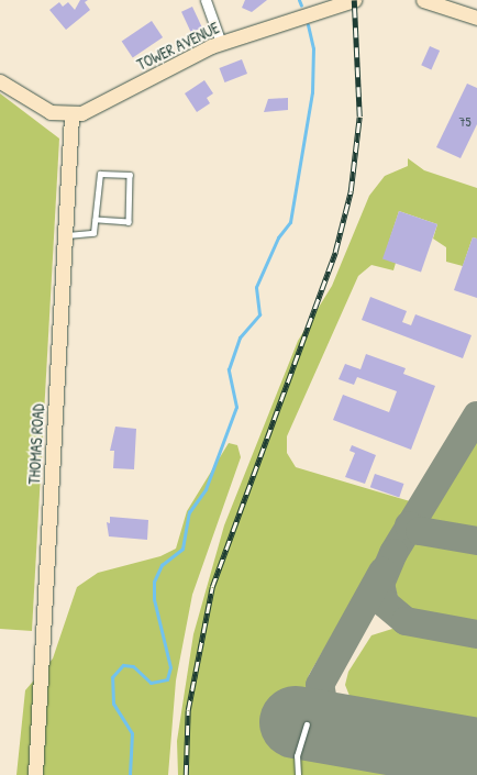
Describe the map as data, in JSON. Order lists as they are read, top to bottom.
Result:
{
  "streets": {
    "main road": ["TOWER AVENUE", "THOMAS ROAD"]
  },
  "crossings": [
    ["TOWER AVENUE", "THOMAS ROAD"]
  ],
  "house_numbers": ["75"]
}
